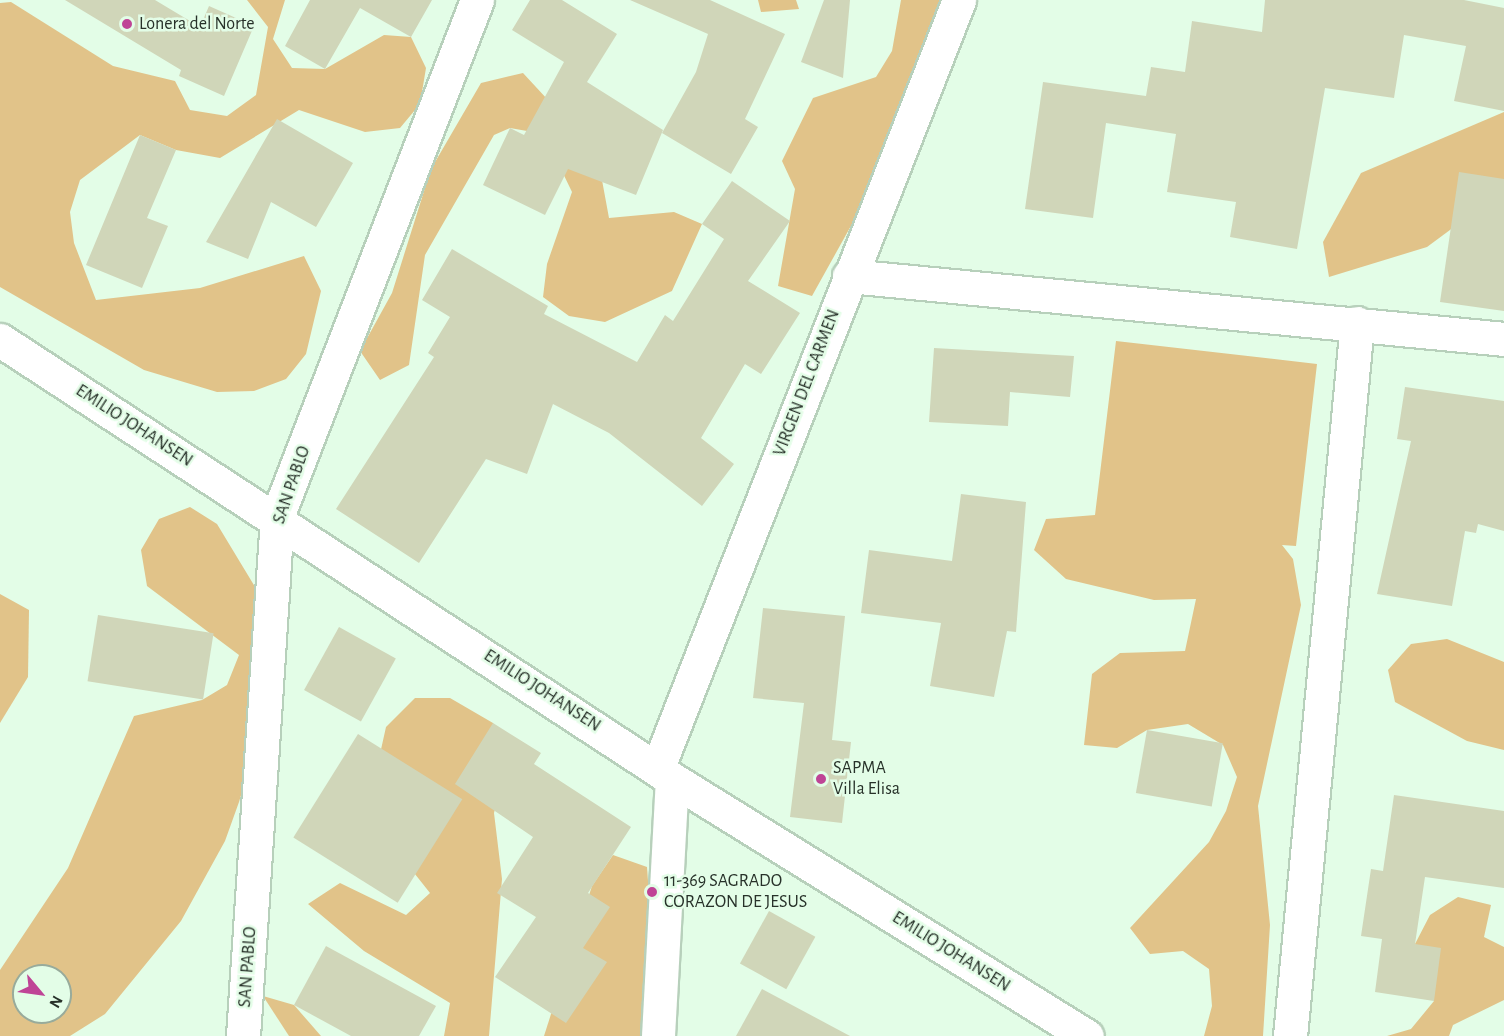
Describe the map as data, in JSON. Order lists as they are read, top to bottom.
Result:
{
  "streets": {
    "street": ["VIRGEN DEL CARMEN", "EMILIO JOHANSEN", "SAN PABLO"]
  },
  "crossings": [
    ["VIRGEN DEL CARMEN", "EMILIO JOHANSEN"],
    ["EMILIO JOHANSEN", "SAN PABLO"]
  ],
  "places": ["Lonera del Norte", "SAPMA Villa Elisa", "11-369 SAGRADO CORAZON DE JESUS"],
  "north": "bottom right"
}
